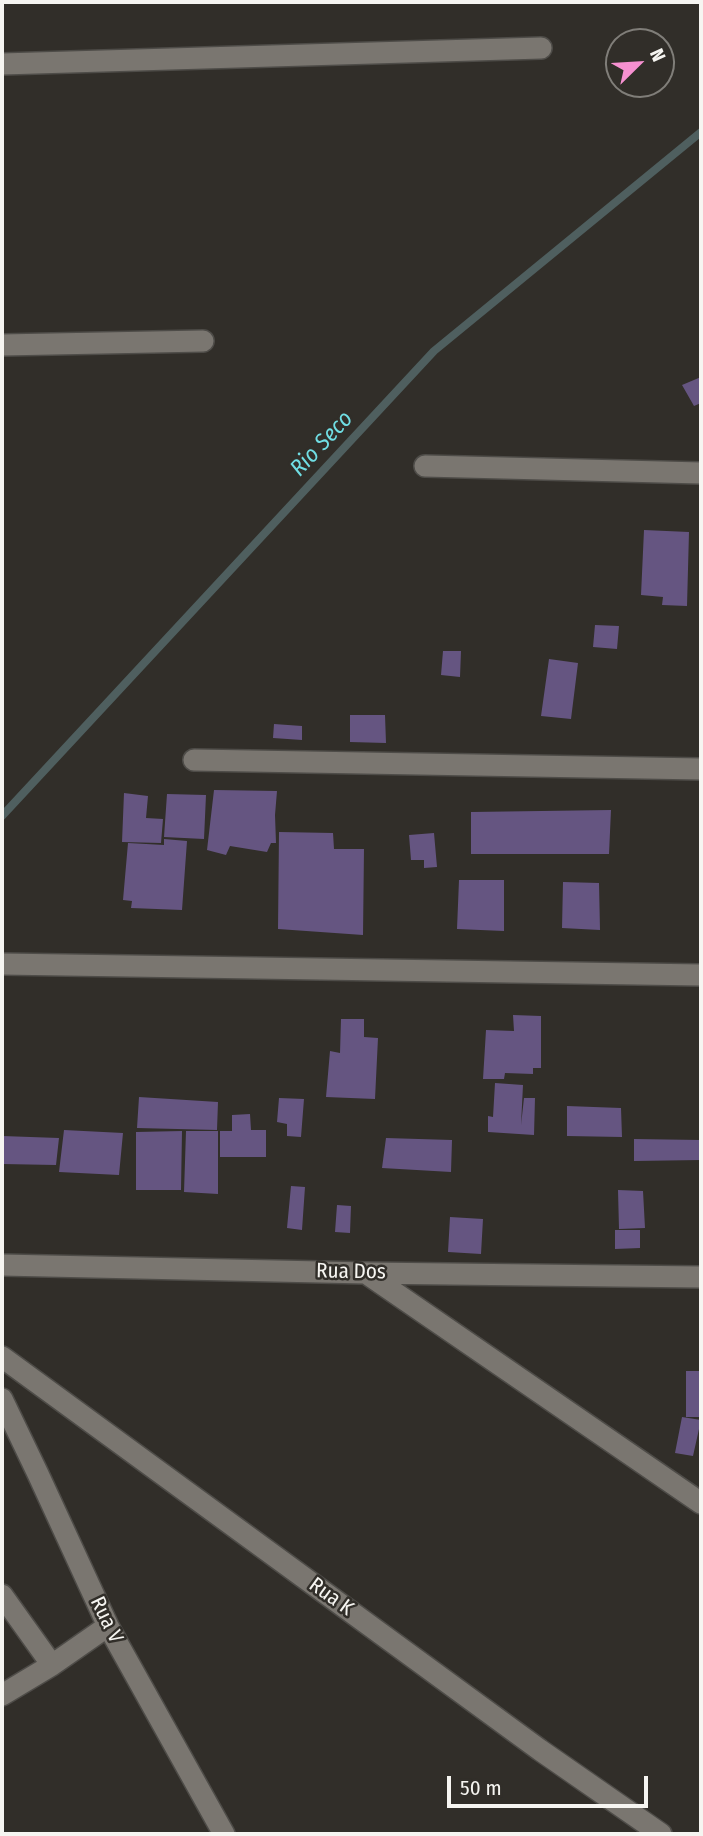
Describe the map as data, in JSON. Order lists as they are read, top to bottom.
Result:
{
  "streets": {
    "street": ["Rua Dos", "Rua K", "Rua V"]
  },
  "water": ["Rio Seco"],
  "scale_bar": "50 m",
  "north": "top right"
}
